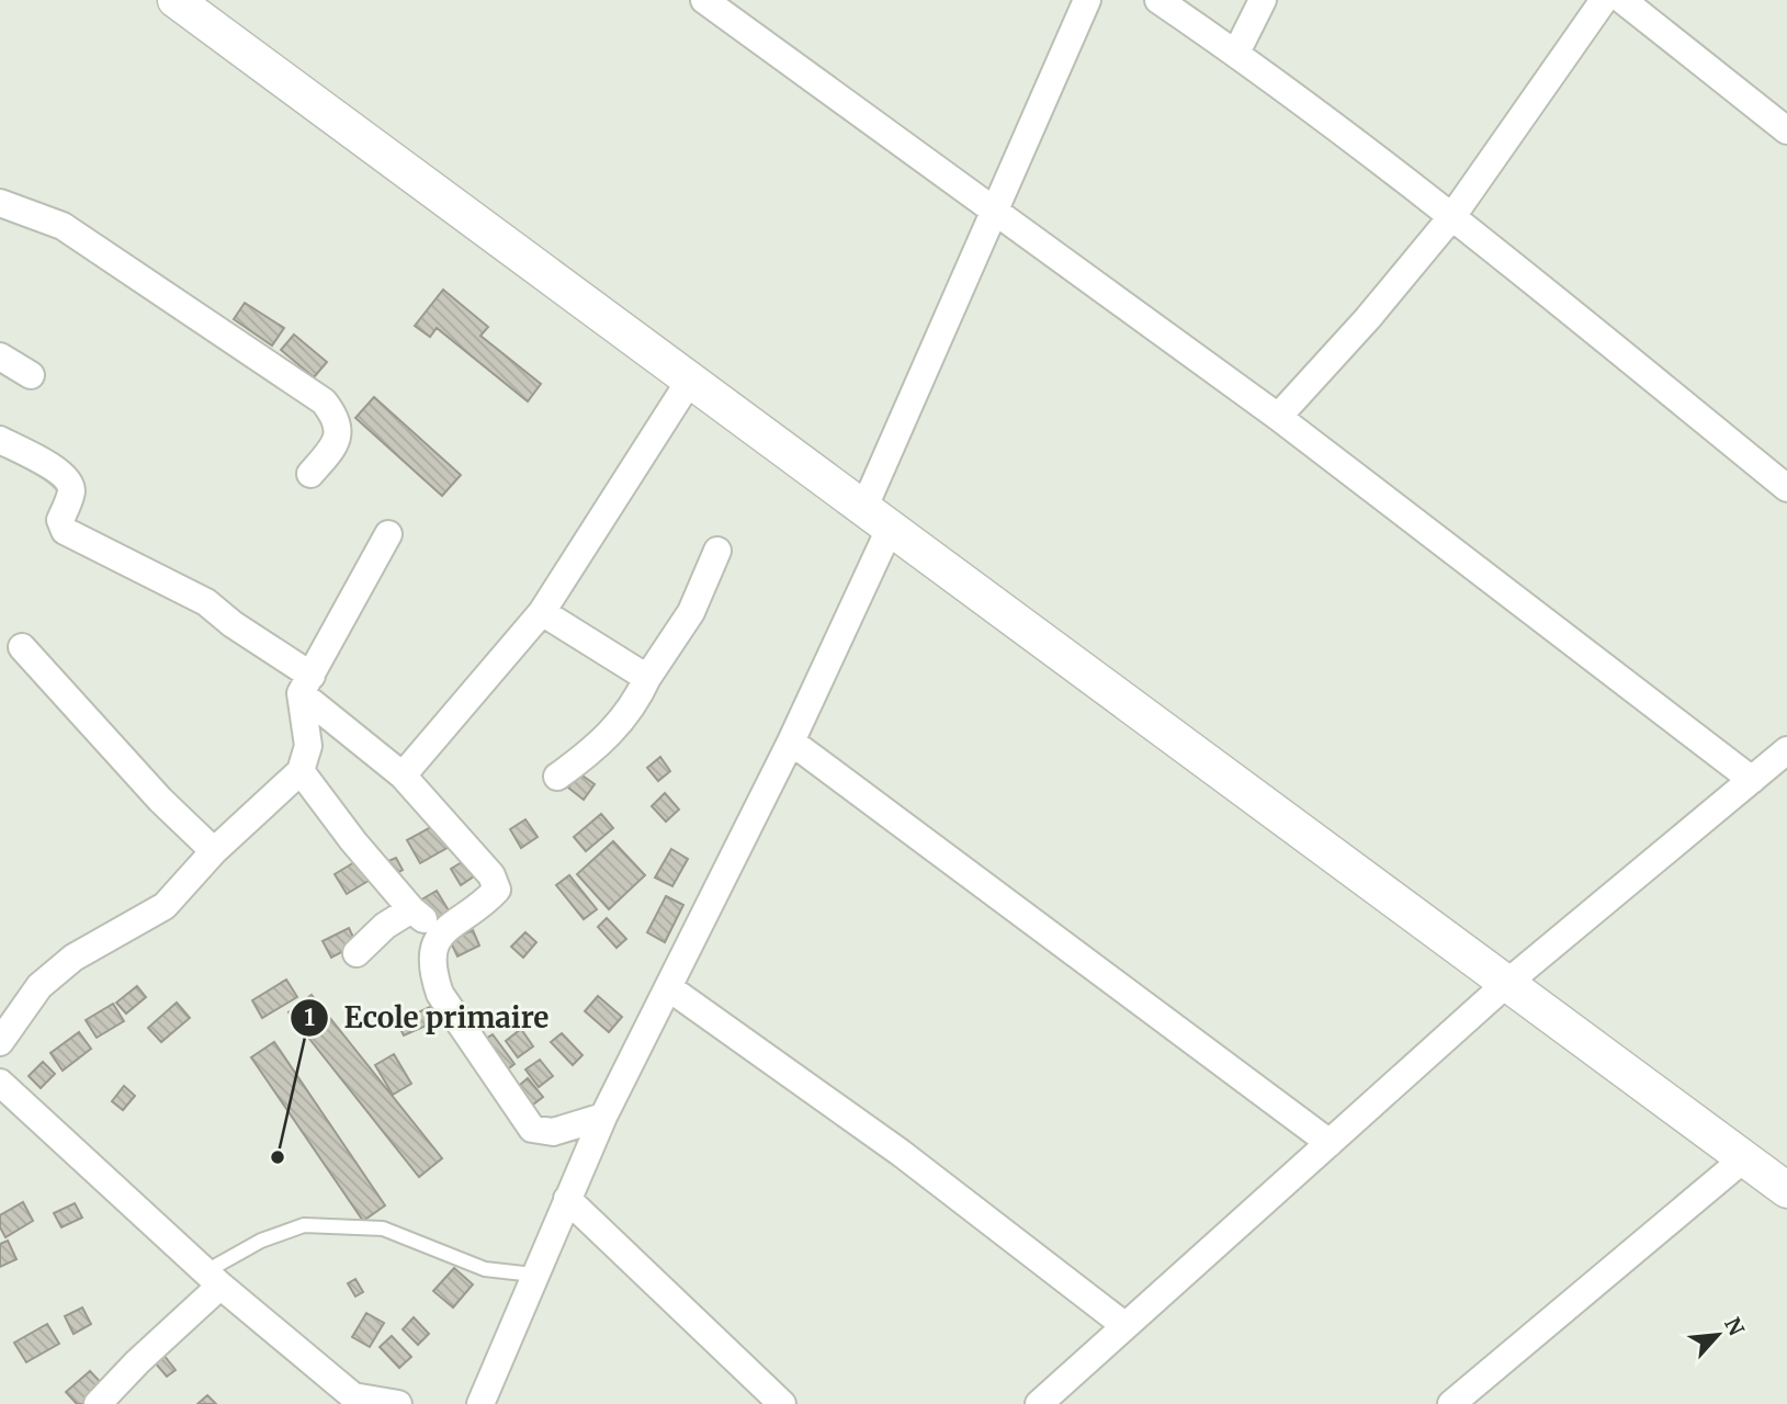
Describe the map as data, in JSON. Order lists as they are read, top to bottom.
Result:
{
  "places": ["Ecole primaire"],
  "north": "top right"
}
